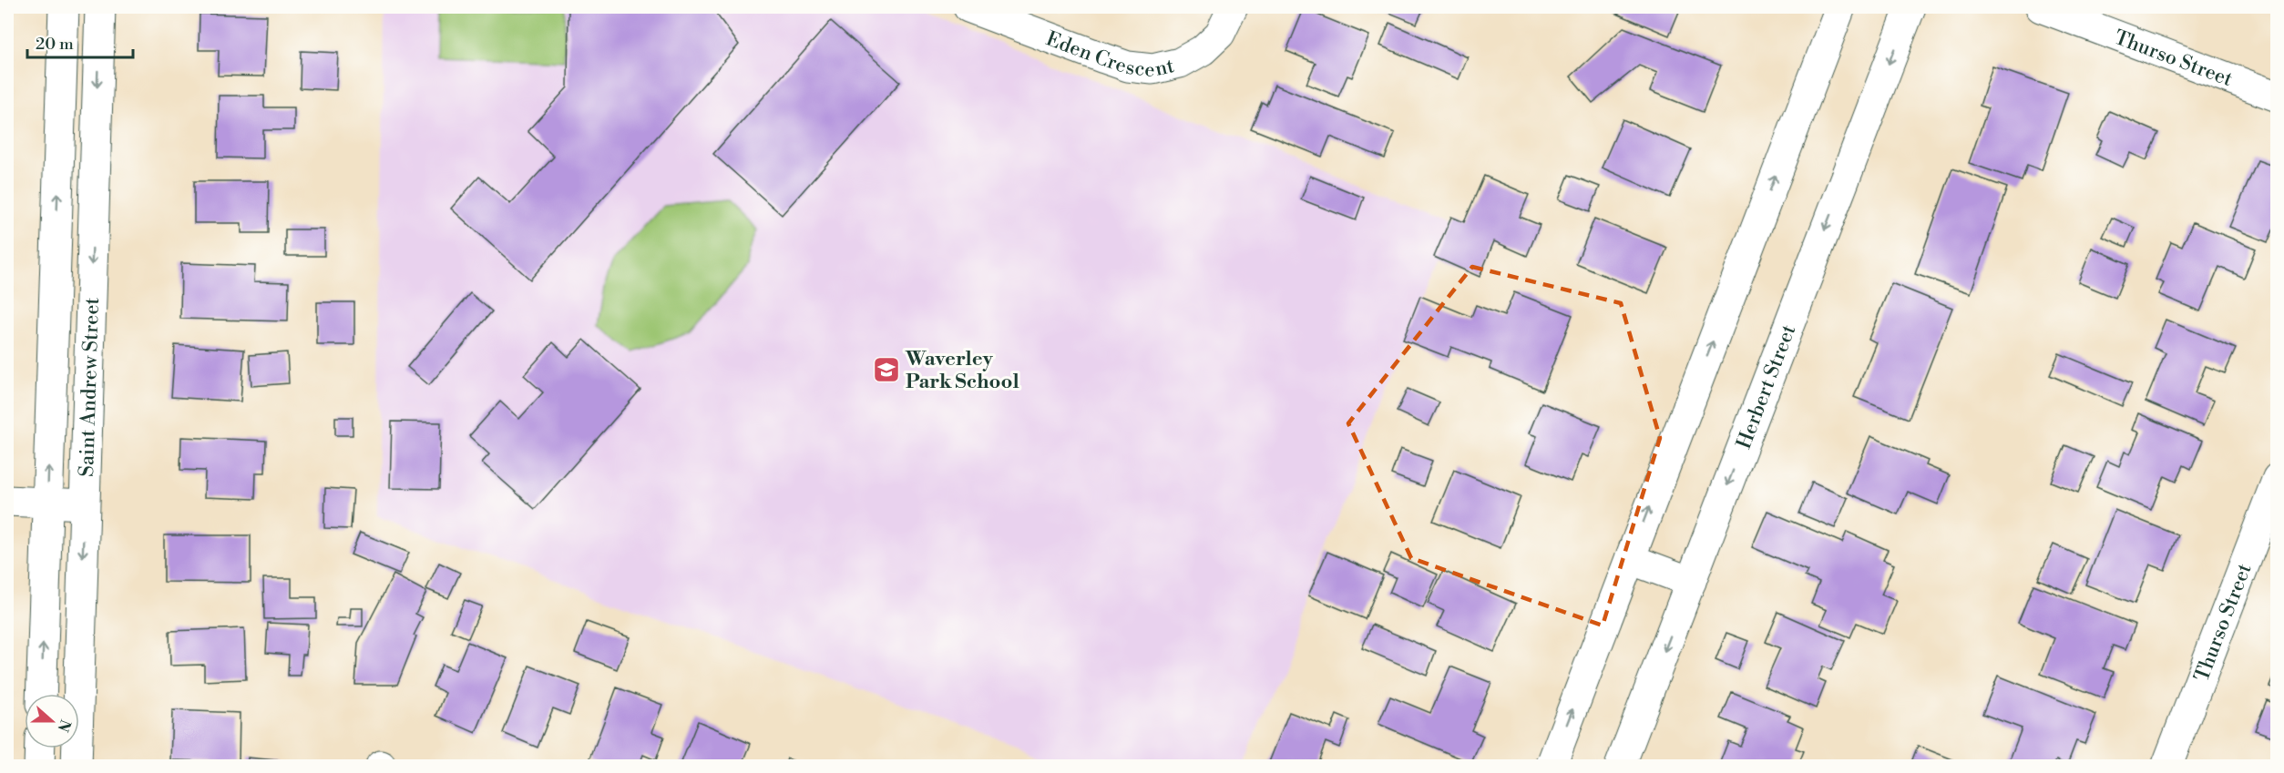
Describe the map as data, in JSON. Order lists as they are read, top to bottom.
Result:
{
  "streets": {
    "street": [
      "Eden Crescent",
      "Thurso Street",
      "Saint Andrew Street",
      "Herbert Street"
    ]
  },
  "places": {
    "school or university": ["Waverley Park School"]
  },
  "scale_bar": "20 m",
  "north": "right"
}
